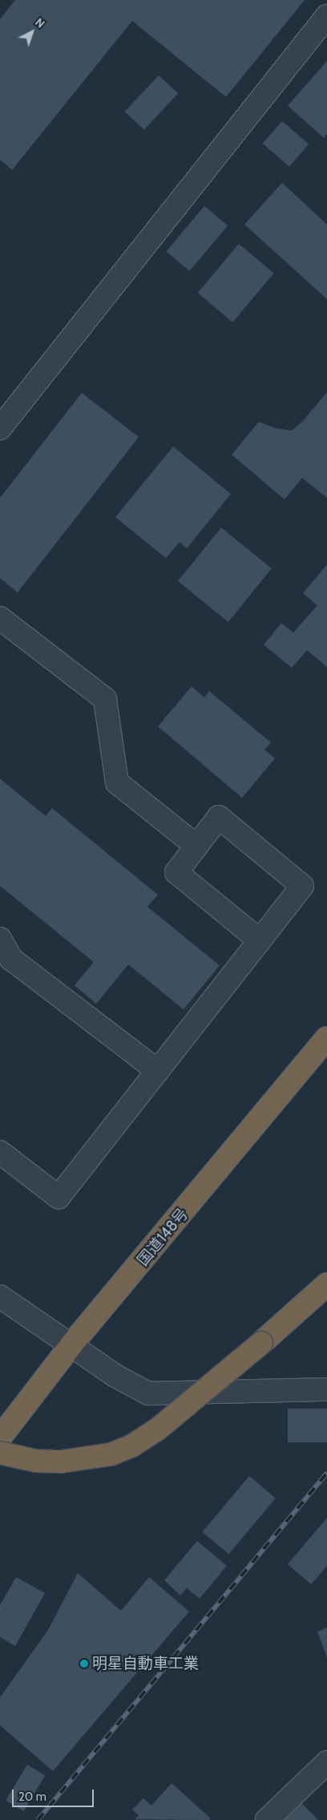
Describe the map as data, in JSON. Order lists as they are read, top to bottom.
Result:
{
  "streets": {
    "highway": ["国道148号"]
  },
  "places": ["明星自動車工業"],
  "scale_bar": "20 m",
  "north": "top right"
}
